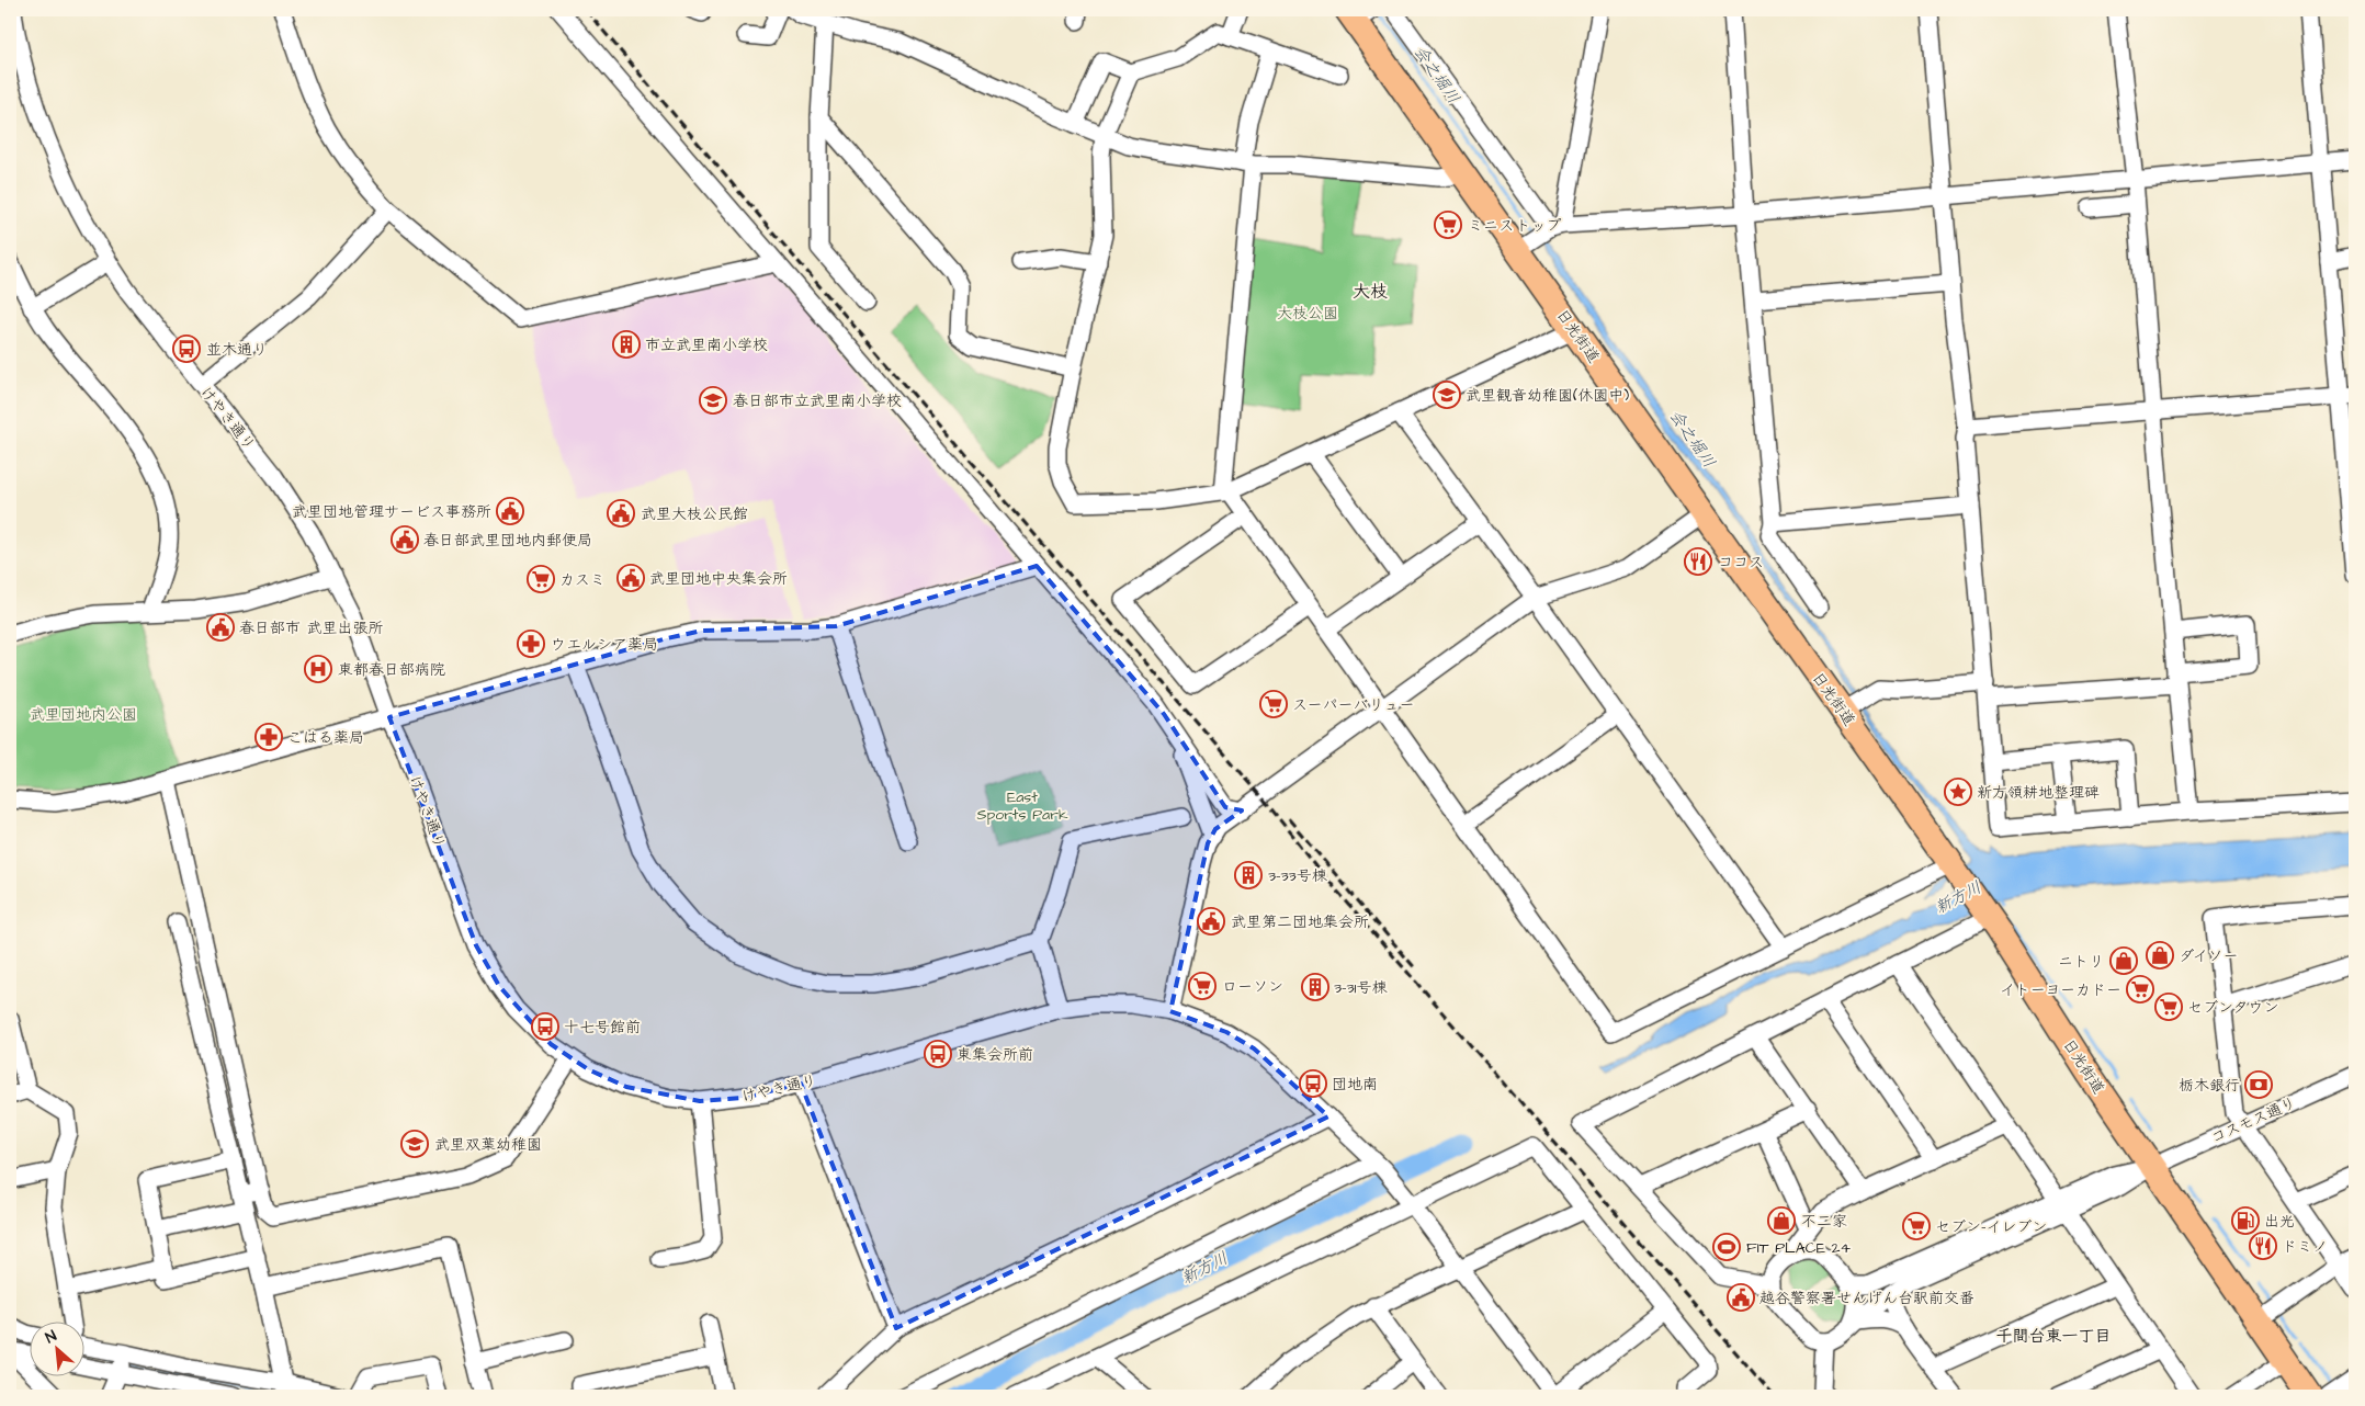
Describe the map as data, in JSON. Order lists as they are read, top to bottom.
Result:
{
  "streets": {
    "highway": ["日光街道"],
    "street": ["けやき通り", "コスモス通り"]
  },
  "crossings": [
    ["日光街道", "コスモス通り"]
  ],
  "districts": ["大枝", "千間台東一丁目"],
  "water": ["会之堀川", "新方川"],
  "parks": ["大枝公園", "武里団地内公園", "East Sports Park"],
  "places": {
    "supermarket": [
      "ミニストップ",
      "カスミ",
      "スーパーバリュー",
      "ローソン",
      "イトーヨーカドー",
      "セブンタウン",
      "セブン-イレブン"
    ],
    "building": ["市立武里南小学校", "3-33号棟", "3-31号棟"],
    "bus stop": [
      "並木通り",
      "十七号館前",
      "東集会所前",
      "団地南"
    ],
    "school or university": ["武里観音幼稚園(休園中)", "春日部市立武里南小学校", "武里双葉幼稚園"],
    "public building": [
      "武里団地管理サービス事務所",
      "武里大枝公民館",
      "春日部武里団地内郵便局",
      "武里団地中央集会所",
      "春日部市 武里出張所",
      "武里第二団地集会所",
      "越谷警察署せんげん台駅前交番"
    ],
    "restaurant": ["ココス", "ドミノ"],
    "pharmacy": ["ウエルシア薬局", "こはる薬局"],
    "hospital": ["東都春日部病院"],
    "place": ["新方領耕地整理碑"],
    "shop": ["ダイソー", "ニトリ", "不二家"],
    "bank": ["栃木銀行"],
    "fuel station": ["出光"],
    "sports": ["FIT PLACE 24"]
  },
  "north": "top left"
}
